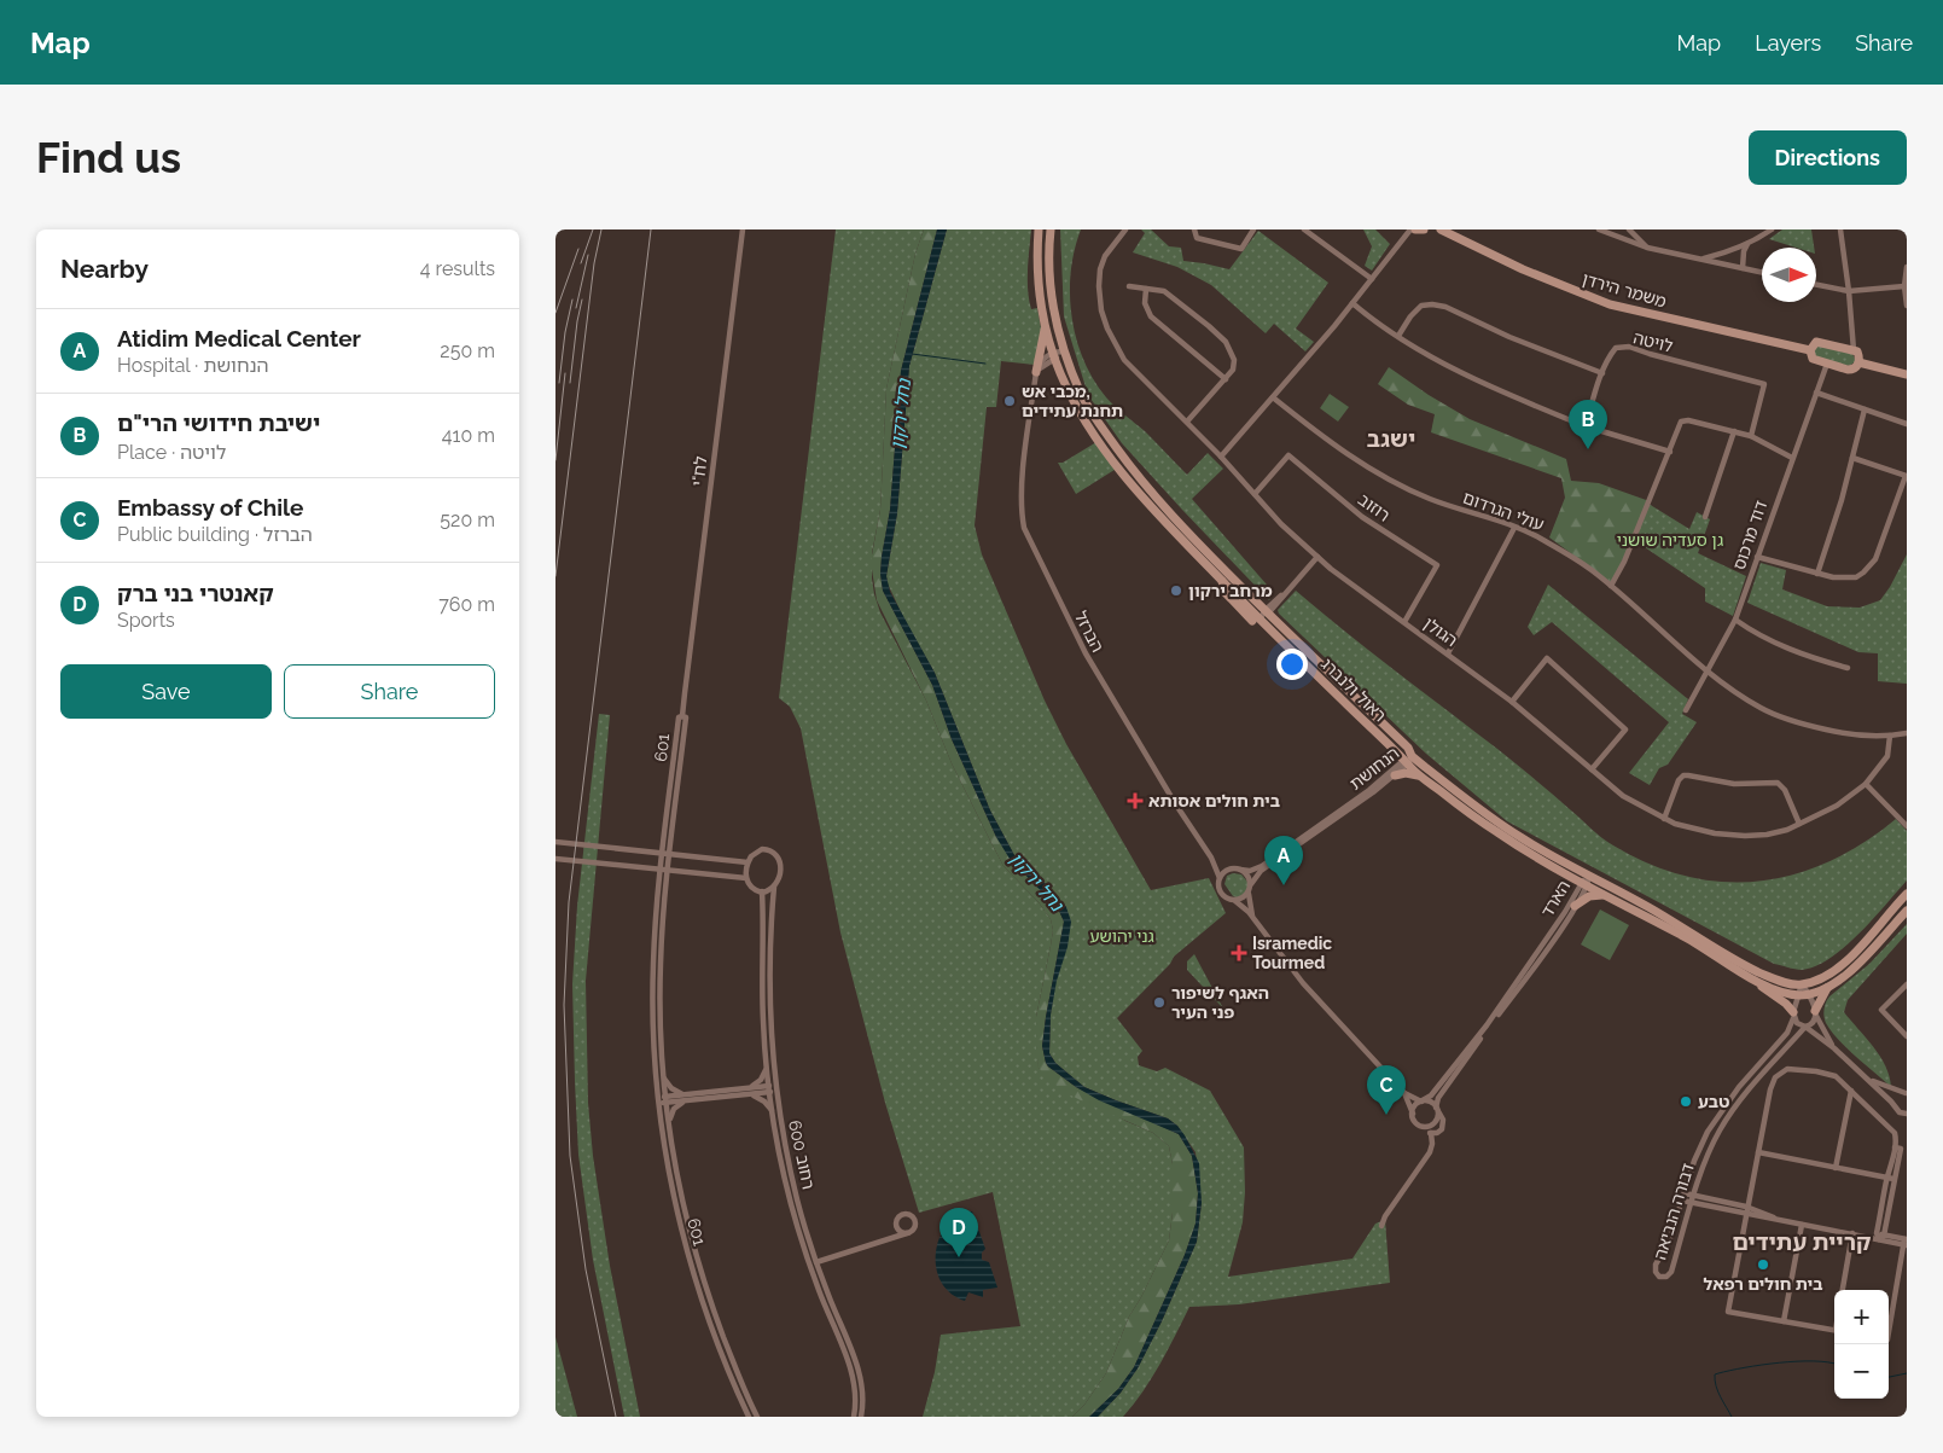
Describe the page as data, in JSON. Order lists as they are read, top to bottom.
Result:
{
  "streets": {
    "street": [
      "משמר הירדן",
      "לויטה",
      "לח\"י",
      "רוזוב",
      "עולי הגרדום",
      "דוד מרכוס",
      "הברזל",
      "הגולן",
      "ראול ולנברג",
      "601",
      "הנחושת",
      "הארד",
      "רחוב 600",
      "דבורה הנביאה"
    ]
  },
  "crossings": [
    ["לח\"י", "601"],
    ["רוזוב", "הגולן"],
    ["עולי הגרדום", "דוד מרכוס"],
    ["עולי הגרדום", "הגולן"],
    ["הברזל", "הנחושת"],
    ["ראול ולנברג", "הנחושת"],
    ["ראול ולנברג", "הארד"]
  ],
  "districts": ["ישגב", "קריית עתידים"],
  "water": ["נחל ירקון"],
  "parks": ["גן סעדיה שושני", "גני יהושע"],
  "places": {
    "other": [
      "מכבי אש, תחנת עתידים",
      "מרחב ירקון",
      "האגף לשיפור פני העיר",
      "טבע",
      "בית חולים רפאל"
    ],
    "health": ["בית חולים אסותא", "Isramedic Tourmed"]
  },
  "north": "right",
  "page": {
    "header": "Map",
    "nav": ["Map", "Layers", "Share"],
    "buttons": [
      "Directions",
      ["Save", "Share"]
    ],
    "title": "Find us",
    "heading": ["Nearby", "4 results"],
    "list": [
      {
        "mark": "A",
        "name": "Atidim Medical Center",
        "note": "Hospital · הנחושת",
        "value": "250 m"
      },
      {
        "mark": "B",
        "name": "ישיבת חידושי הרי\"ם",
        "note": "Place · לויטה",
        "value": "410 m"
      },
      {
        "mark": "C",
        "name": "Embassy of Chile",
        "note": "Public building · הברזל",
        "value": "520 m"
      },
      {
        "mark": "D",
        "name": "קאנטרי בני ברק",
        "note": "Sports",
        "value": "760 m"
      }
    ],
    "pins": [
      "B",
      "A",
      "C",
      "D"
    ],
    "map_buttons": ["+", "−"]
  }
}
